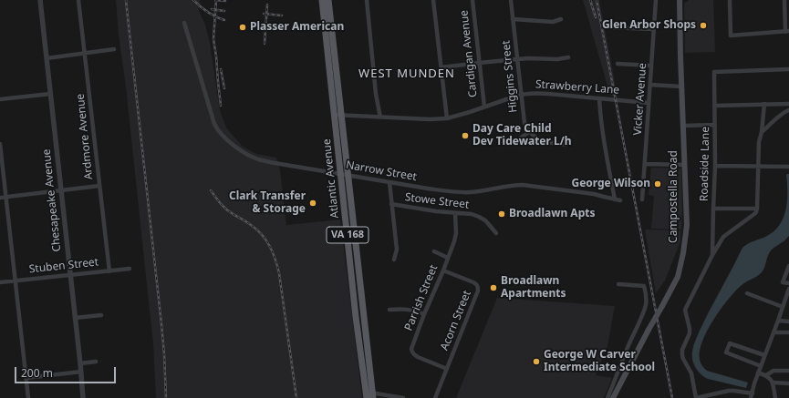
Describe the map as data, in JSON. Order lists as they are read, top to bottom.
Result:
{
  "streets": {
    "main road": ["Atlantic Avenue", "Campostella Road", "VA 168"],
    "street": [
      "Cardigan Avenue",
      "Higgins Street",
      "Strawberry Lane",
      "Vicker Avenue",
      "Ardmore Avenue",
      "Roadside Lane",
      "Narrow Street",
      "Chesapeake Avenue",
      "Stowe Street",
      "Stuben Street",
      "Parrish Street",
      "Acorn Street"
    ]
  },
  "crossings": [
    ["Cardigan Avenue", "Strawberry Lane"],
    ["Higgins Street", "Strawberry Lane"],
    ["Strawberry Lane", "Vicker Avenue"],
    ["Strawberry Lane", "Atlantic Avenue"],
    ["Ardmore Avenue", "Stuben Street"],
    ["Narrow Street", "Atlantic Avenue"],
    ["Chesapeake Avenue", "Stuben Street"],
    ["Stowe Street", "Parrish Street"],
    ["Parrish Street", "Acorn Street"]
  ],
  "districts": ["WEST MUNDEN"],
  "places": [
    "Glen Arbor Shops",
    "Plasser American",
    "Day Care Child Dev Tidewater L/h",
    "George Wilson",
    "Clark Transfer & Storage",
    "Broadlawn Apts",
    "Broadlawn Apartments",
    "George W Carver Intermediate School"
  ],
  "scale_bar": "200 m"
}
